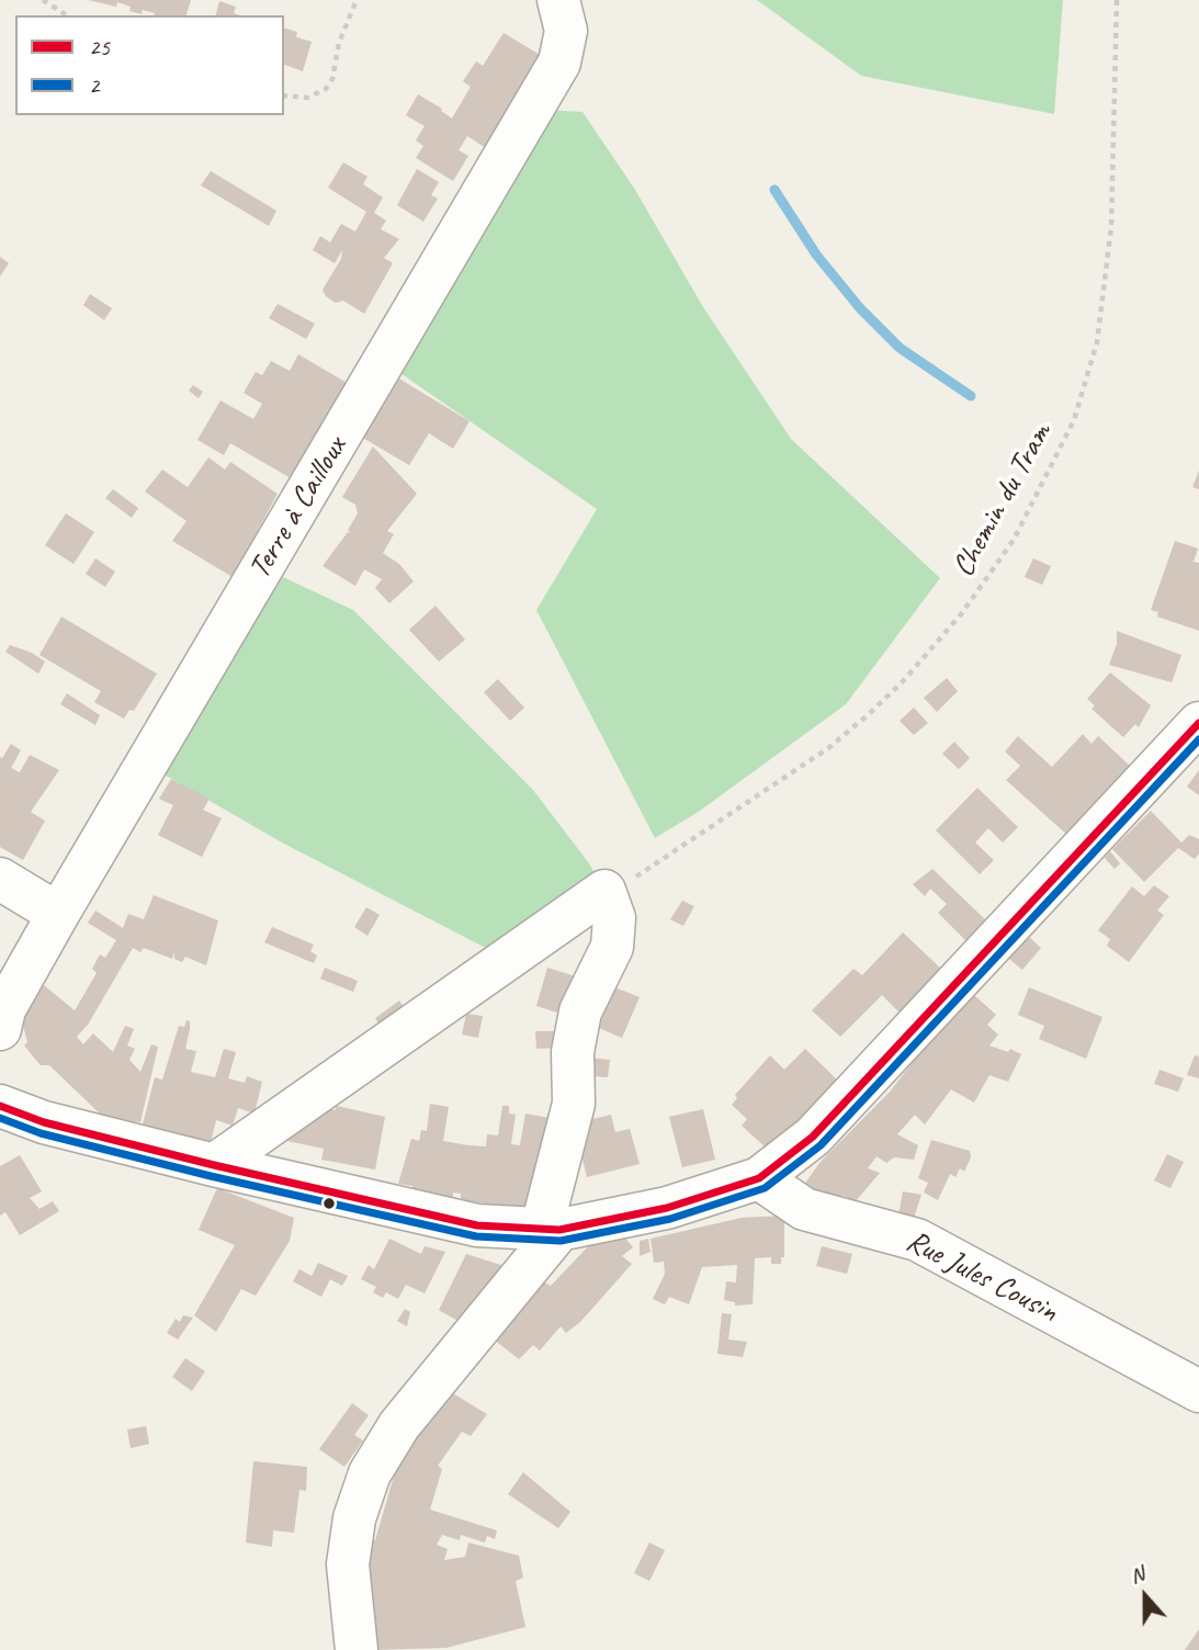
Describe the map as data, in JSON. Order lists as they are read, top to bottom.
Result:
{
  "streets": {
    "street": ["Terre à Cailloux", "Rue Jules Cousin"],
    "path": ["Chemin du Tram"]
  },
  "lines": ["transit line 25", "transit line 2"],
  "legend": ["25", "2"],
  "north": "top"
}
